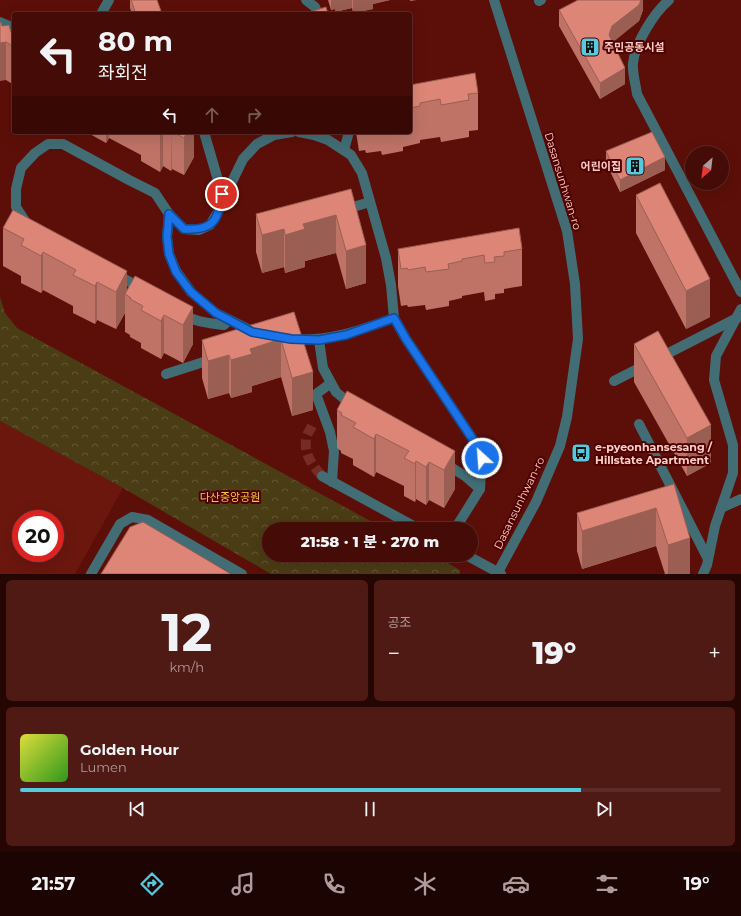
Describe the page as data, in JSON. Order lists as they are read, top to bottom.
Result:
{
  "streets": {
    "street": ["Dasansunhwan-ro"]
  },
  "parks": ["다산중앙공원"],
  "places": {
    "building": ["주민공동시설", "어린이집"],
    "bus stop": ["e-pyeonhansesang / Hillstate Apartment"]
  },
  "north": "bottom left",
  "page": {
    "turn": ["80 m", "좌회전"],
    "limit": "20",
    "trip": "21:58 · 1 분 · 270 m",
    "tile": [
      ["12", "km/h"],
      "공조"
    ],
    "heat": ["−", "19°", "+"],
    "song": ["Golden Hour", "Lumen"],
    "tabs": ["21:57", "19°"]
  }
}
